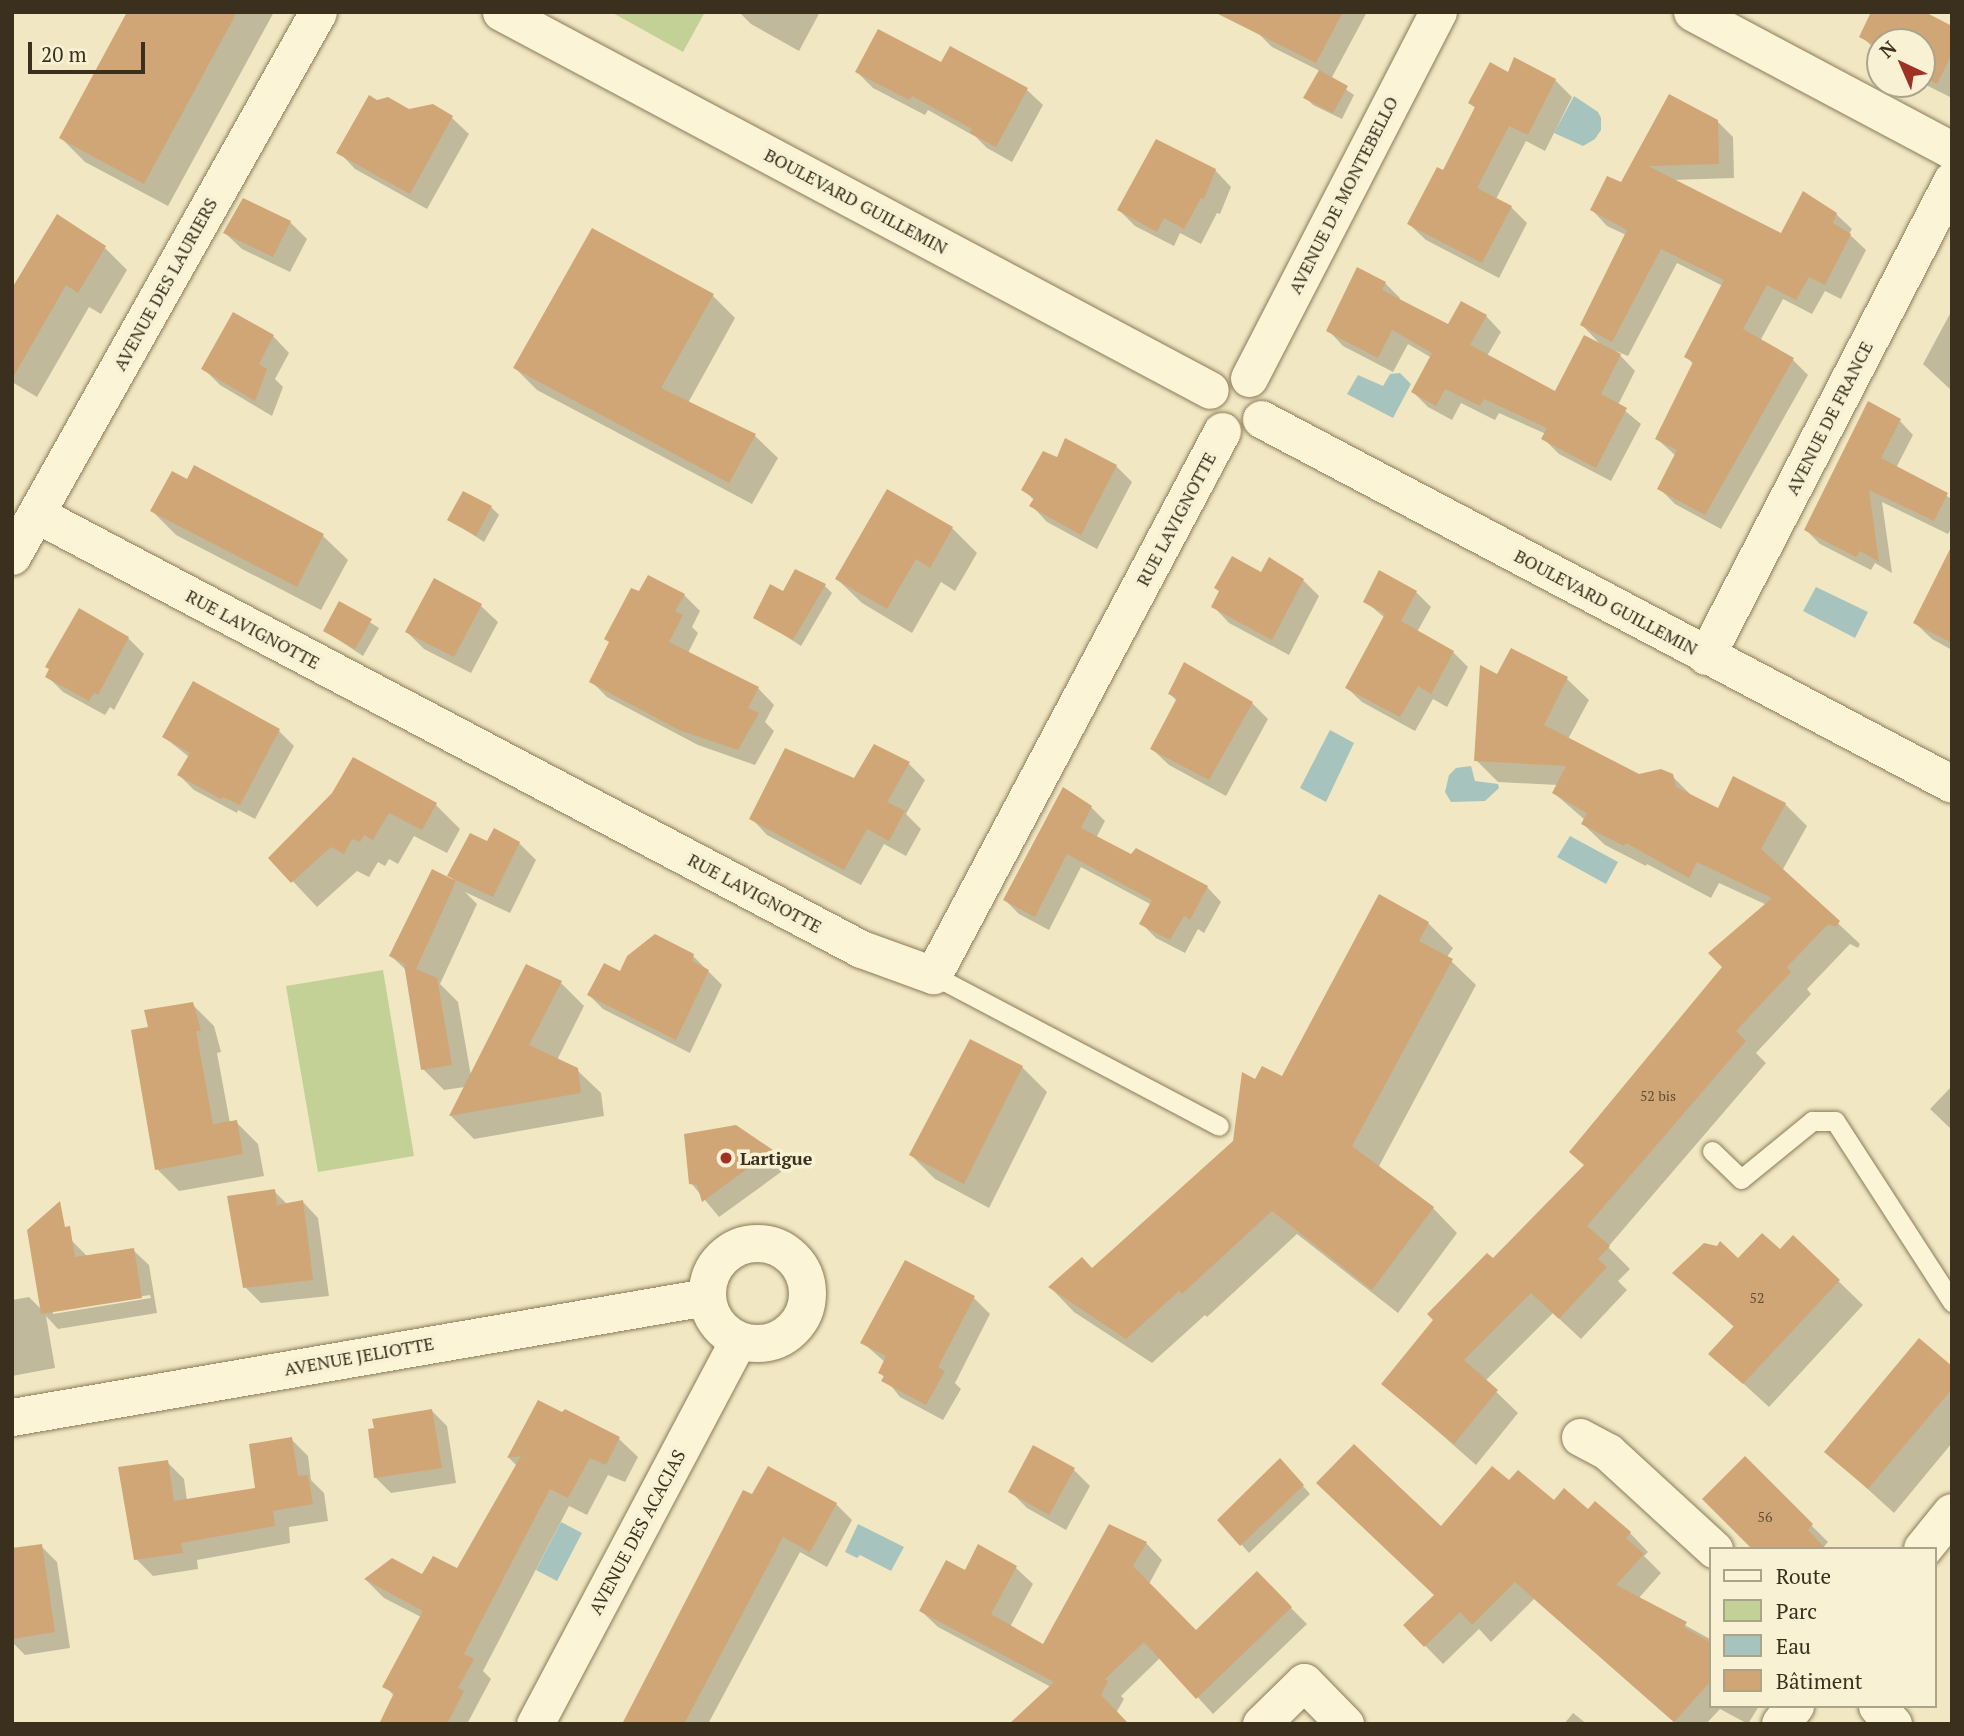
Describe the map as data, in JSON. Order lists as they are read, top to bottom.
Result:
{
  "streets": {
    "street": [
      "AVENUE DE MONTEBELLO",
      "BOULEVARD GUILLEMIN",
      "AVENUE DES LAURIERS",
      "AVENUE DE FRANCE",
      "RUE LAVIGNOTTE",
      "AVENUE JELIOTTE",
      "AVENUE DES ACACIAS"
    ]
  },
  "crossings": [
    ["AVENUE DE MONTEBELLO", "BOULEVARD GUILLEMIN"],
    ["AVENUE DE MONTEBELLO", "RUE LAVIGNOTTE"],
    ["BOULEVARD GUILLEMIN", "AVENUE DE FRANCE"],
    ["BOULEVARD GUILLEMIN", "RUE LAVIGNOTTE"],
    ["AVENUE DES LAURIERS", "RUE LAVIGNOTTE"],
    ["AVENUE JELIOTTE", "AVENUE DES ACACIAS"]
  ],
  "places": ["Lartigue"],
  "house_numbers": ["52 bis", "52", "56"],
  "legend": [
    "Route",
    "Parc",
    "Eau",
    "Bâtiment"
  ],
  "scale_bar": "20 m",
  "north": "top left"
}
